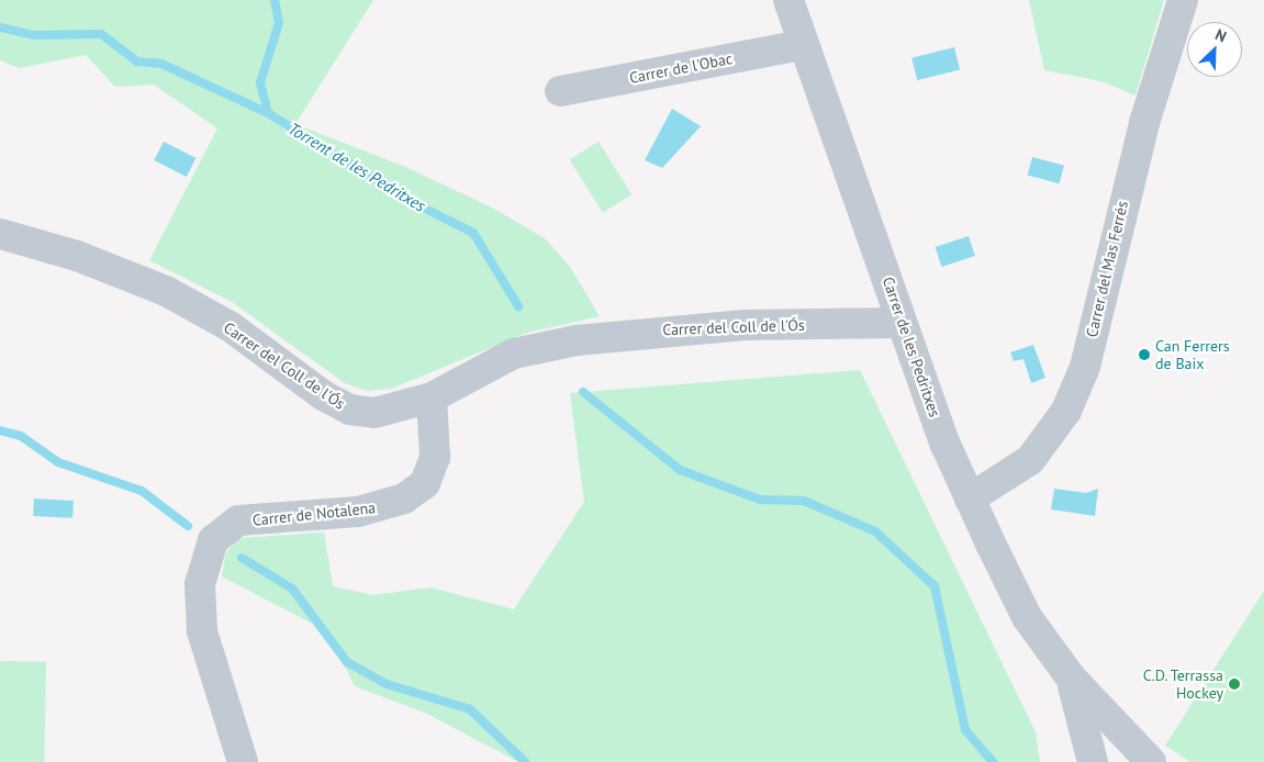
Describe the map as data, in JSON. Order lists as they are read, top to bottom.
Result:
{
  "streets": {
    "street": [
      "Carrer de l'Obac",
      "Carrer del Mas Ferrés",
      "Carrer del Coll de l'Ós",
      "Carrer de les Pedritxes",
      "Carrer de Notalena"
    ]
  },
  "crossings": [
    ["Carrer de l'Obac", "Carrer de les Pedritxes"],
    ["Carrer del Mas Ferrés", "Carrer de les Pedritxes"],
    ["Carrer del Coll de l'Ós", "Carrer de les Pedritxes"],
    ["Carrer del Coll de l'Ós", "Carrer de Notalena"]
  ],
  "water": ["Torrent de les Pedritxes"],
  "places": ["Can Ferrers de Baix", "C.D. Terrassa Hockey"],
  "north": "top right"
}
